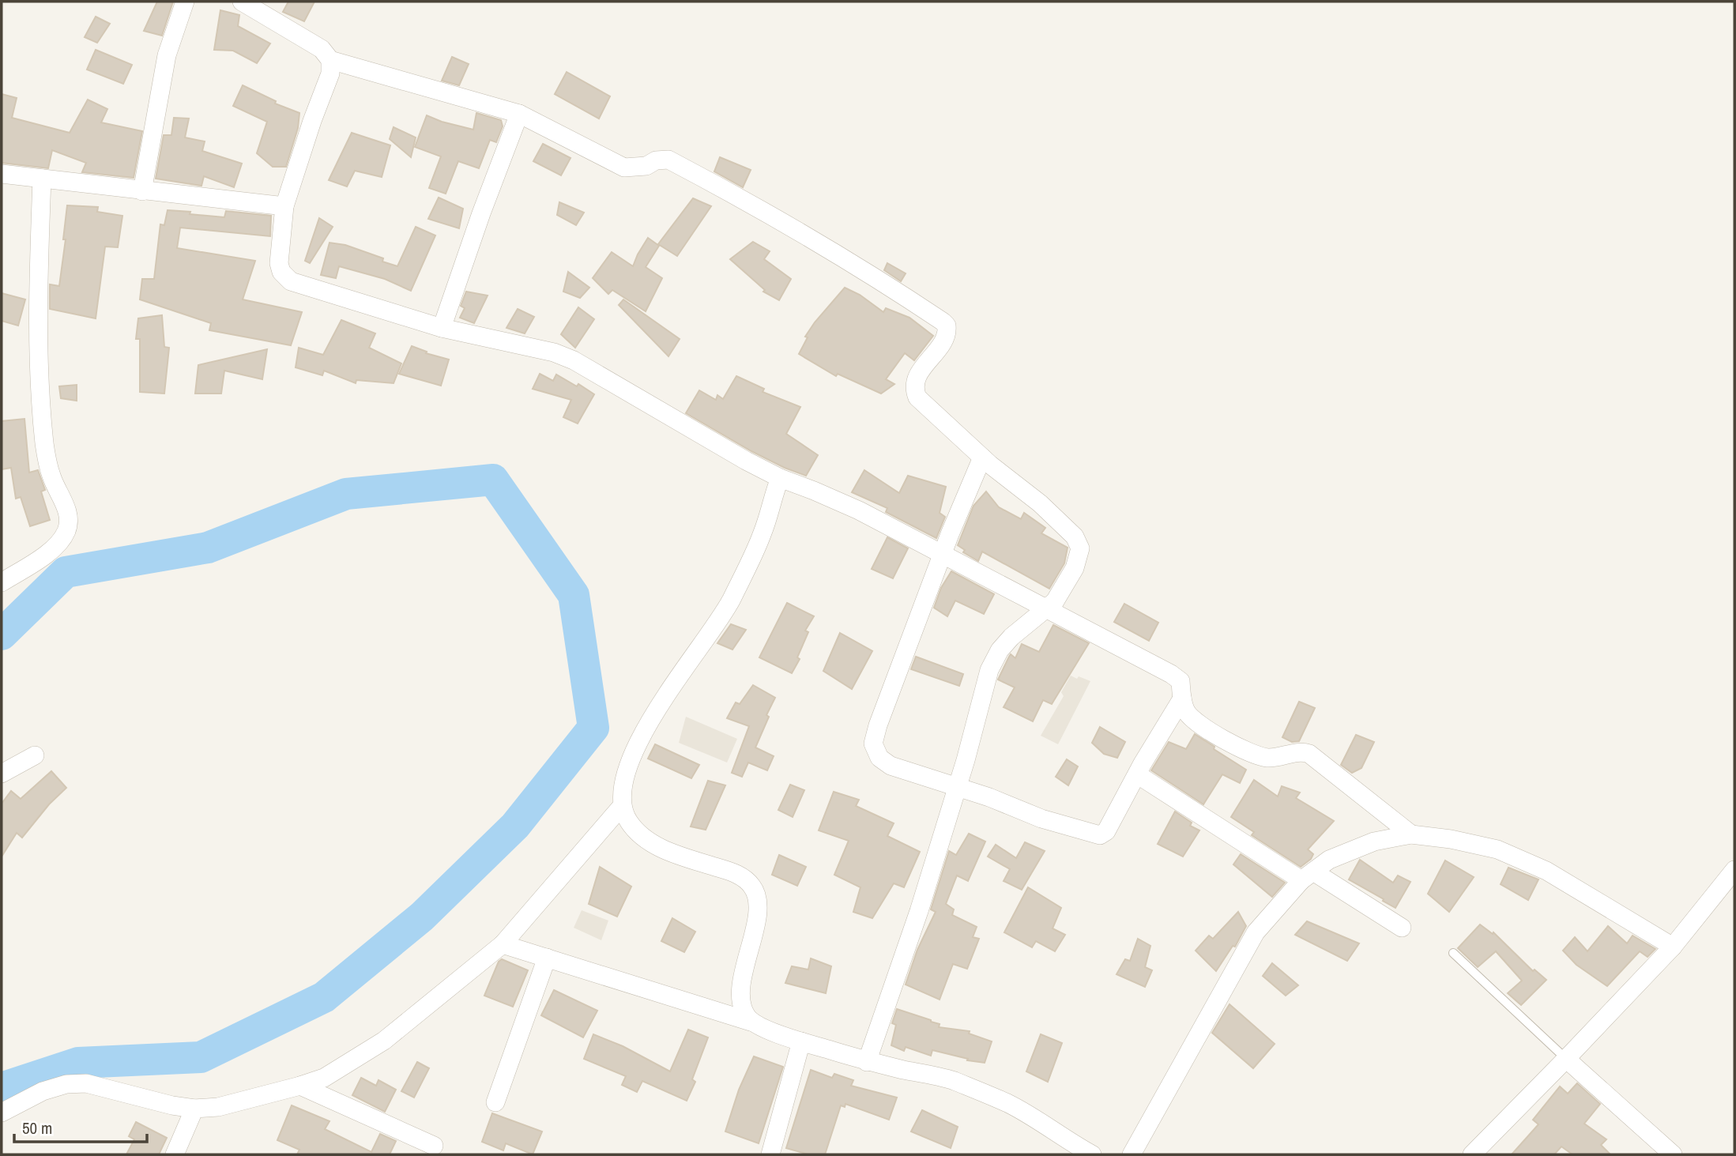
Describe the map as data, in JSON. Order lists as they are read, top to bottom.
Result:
{
  "scale_bar": "50 m"
}
